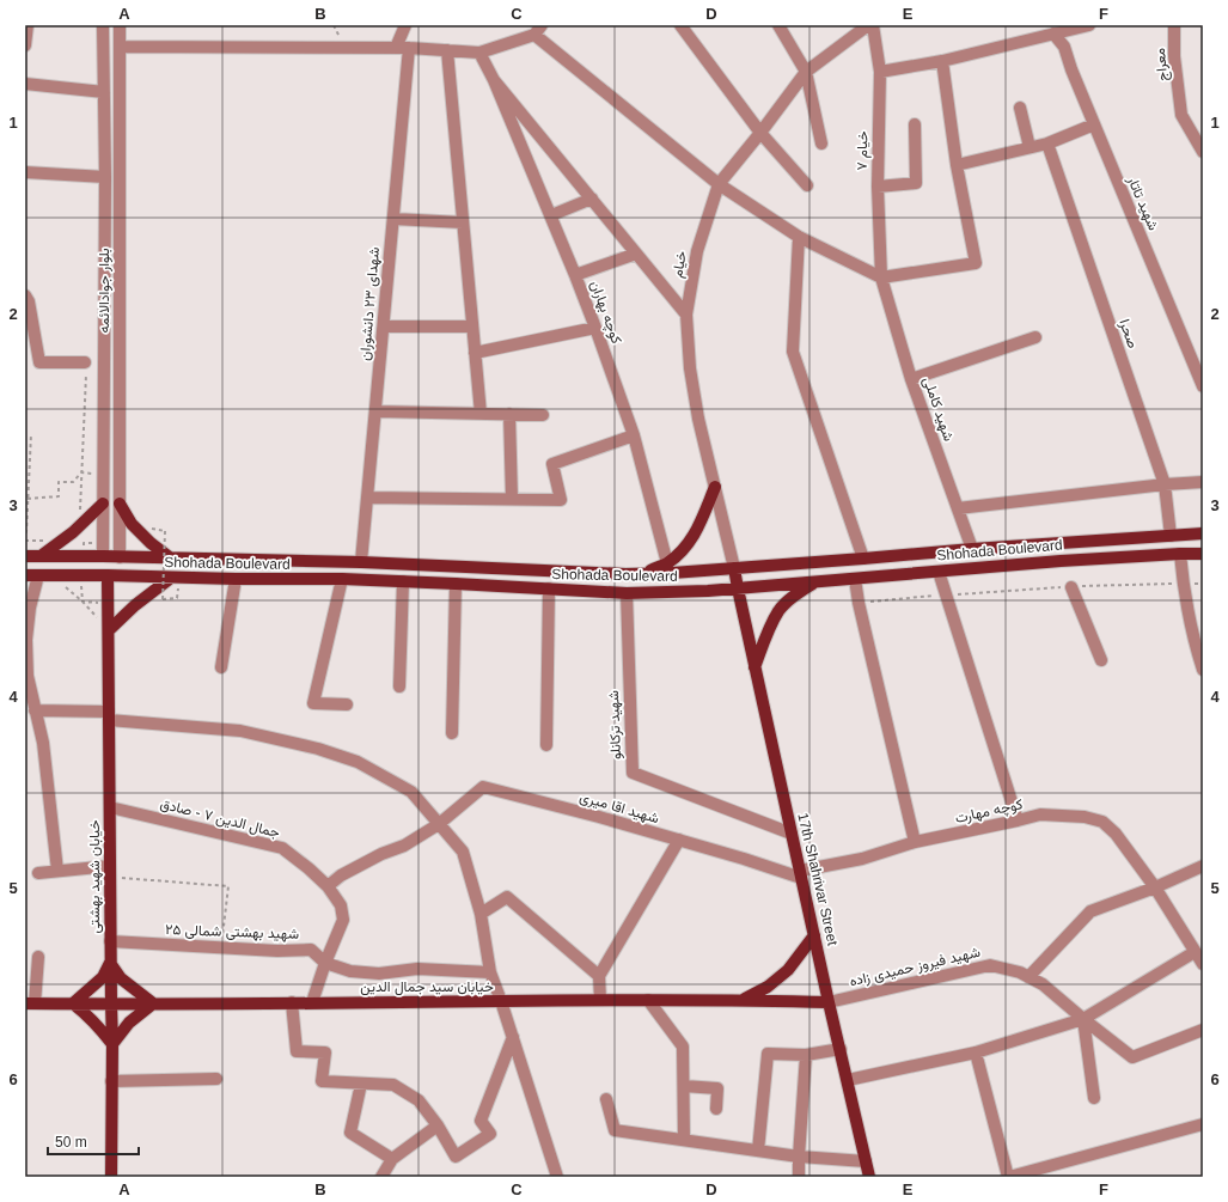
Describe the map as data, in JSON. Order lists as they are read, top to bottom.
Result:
{
  "streets": {
    "main road": [
      "Shohada Boulevard",
      "خیابان شهید بهشتی",
      "17th Shahrivar Street",
      "خیابان سید جمال الدین"
    ],
    "street": [
      "معراج",
      "خیام ۷",
      "شهید تاتار",
      "خیام",
      "بلوار جوادالائمه",
      "شهدای ۲۳ دانشوران",
      "کوچه بهاران",
      "صحرا",
      "شهید کاملی",
      "شهید ترکانلو",
      "شهید اقا میری",
      "کوچه مهارت",
      "جمال الدین ۷ - صادق",
      "۲۵ شهید بهشتی شمالی",
      "شهید فیروز حمیدی زاده"
    ]
  },
  "crossings": [
    ["خیام ۷", "شهید کاملی"],
    ["خیام", "Shohada Boulevard"],
    ["خیام", "17th Shahrivar Street"],
    ["بلوار جوادالائمه", "Shohada Boulevard"],
    ["بلوار جوادالائمه", "خیابان شهید بهشتی"],
    ["شهدای ۲۳ دانشوران", "Shohada Boulevard"],
    ["کوچه بهاران", "Shohada Boulevard"],
    ["صحرا", "Shohada Boulevard"],
    ["شهید کاملی", "Shohada Boulevard"],
    ["Shohada Boulevard", "شهید ترکانلو"],
    ["Shohada Boulevard", "خیابان شهید بهشتی"],
    ["Shohada Boulevard", "17th Shahrivar Street"],
    ["شهید ترکانلو", "17th Shahrivar Street"],
    ["شهید اقا میری", "کوچه مهارت"],
    ["شهید اقا میری", "17th Shahrivar Street"],
    ["کوچه مهارت", "17th Shahrivar Street"],
    ["جمال الدین ۷ - صادق", "خیابان شهید بهشتی"],
    ["جمال الدین ۷ - صادق", "۲۵ شهید بهشتی شمالی"],
    ["جمال الدین ۷ - صادق", "خیابان سید جمال الدین"],
    ["خیابان شهید بهشتی", "۲۵ شهید بهشتی شمالی"],
    ["خیابان شهید بهشتی", "خیابان سید جمال الدین"],
    ["17th Shahrivar Street", "شهید فیروز حمیدی زاده"],
    ["17th Shahrivar Street", "خیابان سید جمال الدین"],
    ["شهید فیروز حمیدی زاده", "خیابان سید جمال الدین"]
  ],
  "scale_bar": "50 m",
  "grid": {
    "columns": [
      "A",
      "B",
      "C",
      "D",
      "E",
      "F"
    ],
    "rows": [
      "1",
      "2",
      "3",
      "4",
      "5",
      "6"
    ]
  }
}
